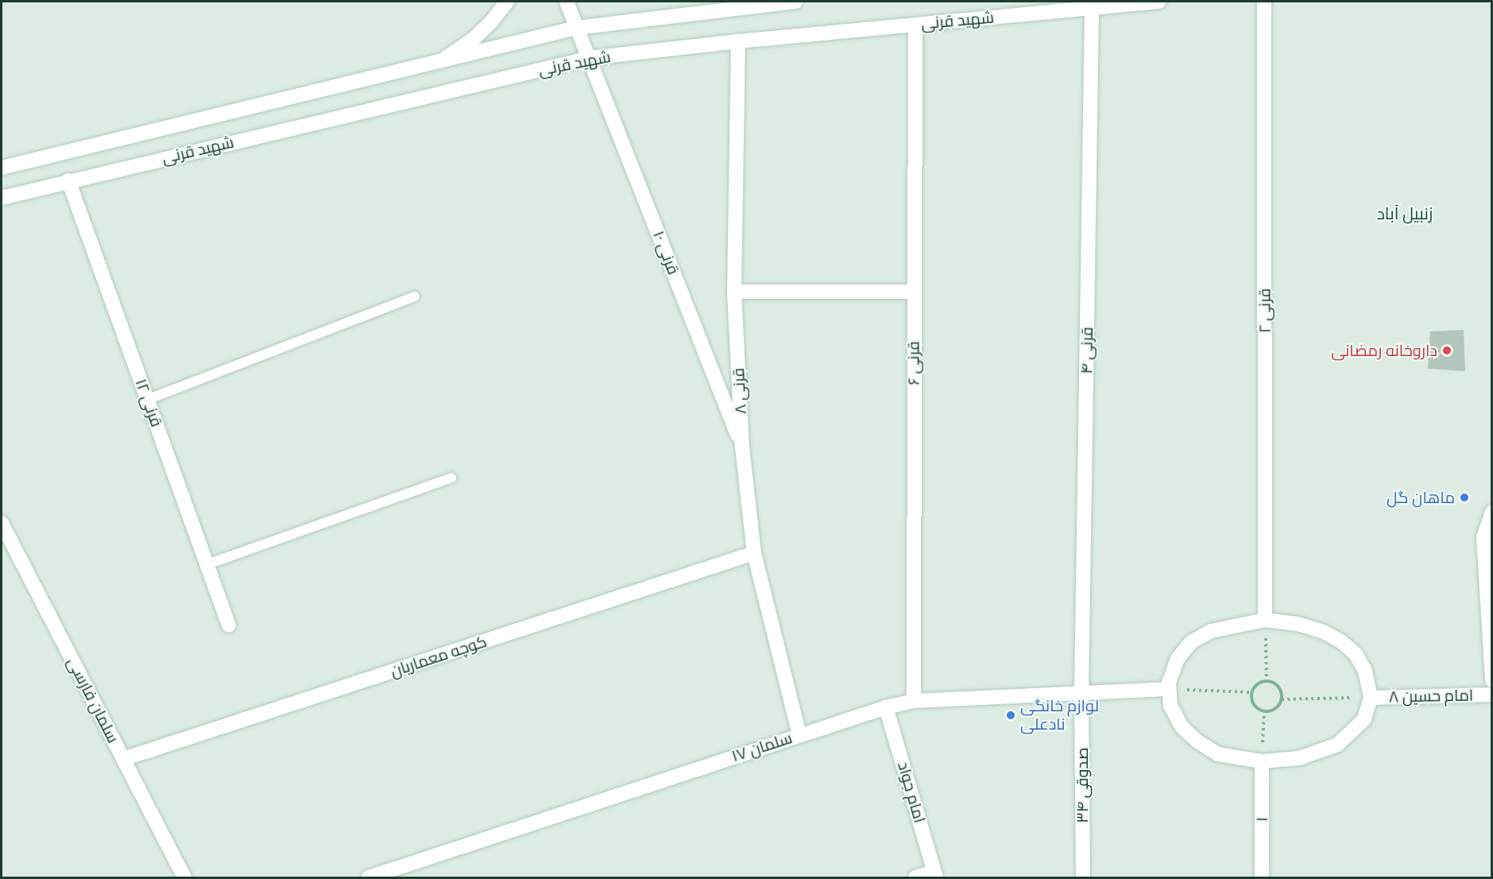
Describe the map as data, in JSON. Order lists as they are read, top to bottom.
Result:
{
  "streets": {
    "street": [
      "شهید قرنی",
      "قرنی ۱۰",
      "قرنی ۲",
      "قرنی ۴",
      "قرنی ۶",
      "قرنی ۸",
      "قرنی ۱۲",
      "کوچه معماریان",
      "امام حسین ۸",
      "سلمان فارسی",
      "سلمان ۱۷",
      "صدوقی ۳۴",
      "امام جواد",
      "۱"
    ]
  },
  "crossings": [
    ["شهید قرنی", "قرنی ۱۰"],
    ["شهید قرنی", "قرنی ۴"],
    ["شهید قرنی", "قرنی ۶"],
    ["شهید قرنی", "قرنی ۸"],
    ["شهید قرنی", "قرنی ۱۲"],
    ["قرنی ۱۰", "قرنی ۸"],
    ["قرنی ۴", "سلمان ۱۷"],
    ["قرنی ۴", "صدوقی ۳۴"],
    ["قرنی ۶", "سلمان ۱۷"],
    ["قرنی ۸", "کوچه معماریان"],
    ["قرنی ۸", "سلمان ۱۷"],
    ["کوچه معماریان", "سلمان فارسی"],
    ["سلمان ۱۷", "صدوقی ۳۴"],
    ["سلمان ۱۷", "امام جواد"]
  ],
  "districts": ["زنبیل آباد"],
  "places": ["داروخانه رمضانی", "ماهان گل", "لوازم خانگی نادعلی"]
}
